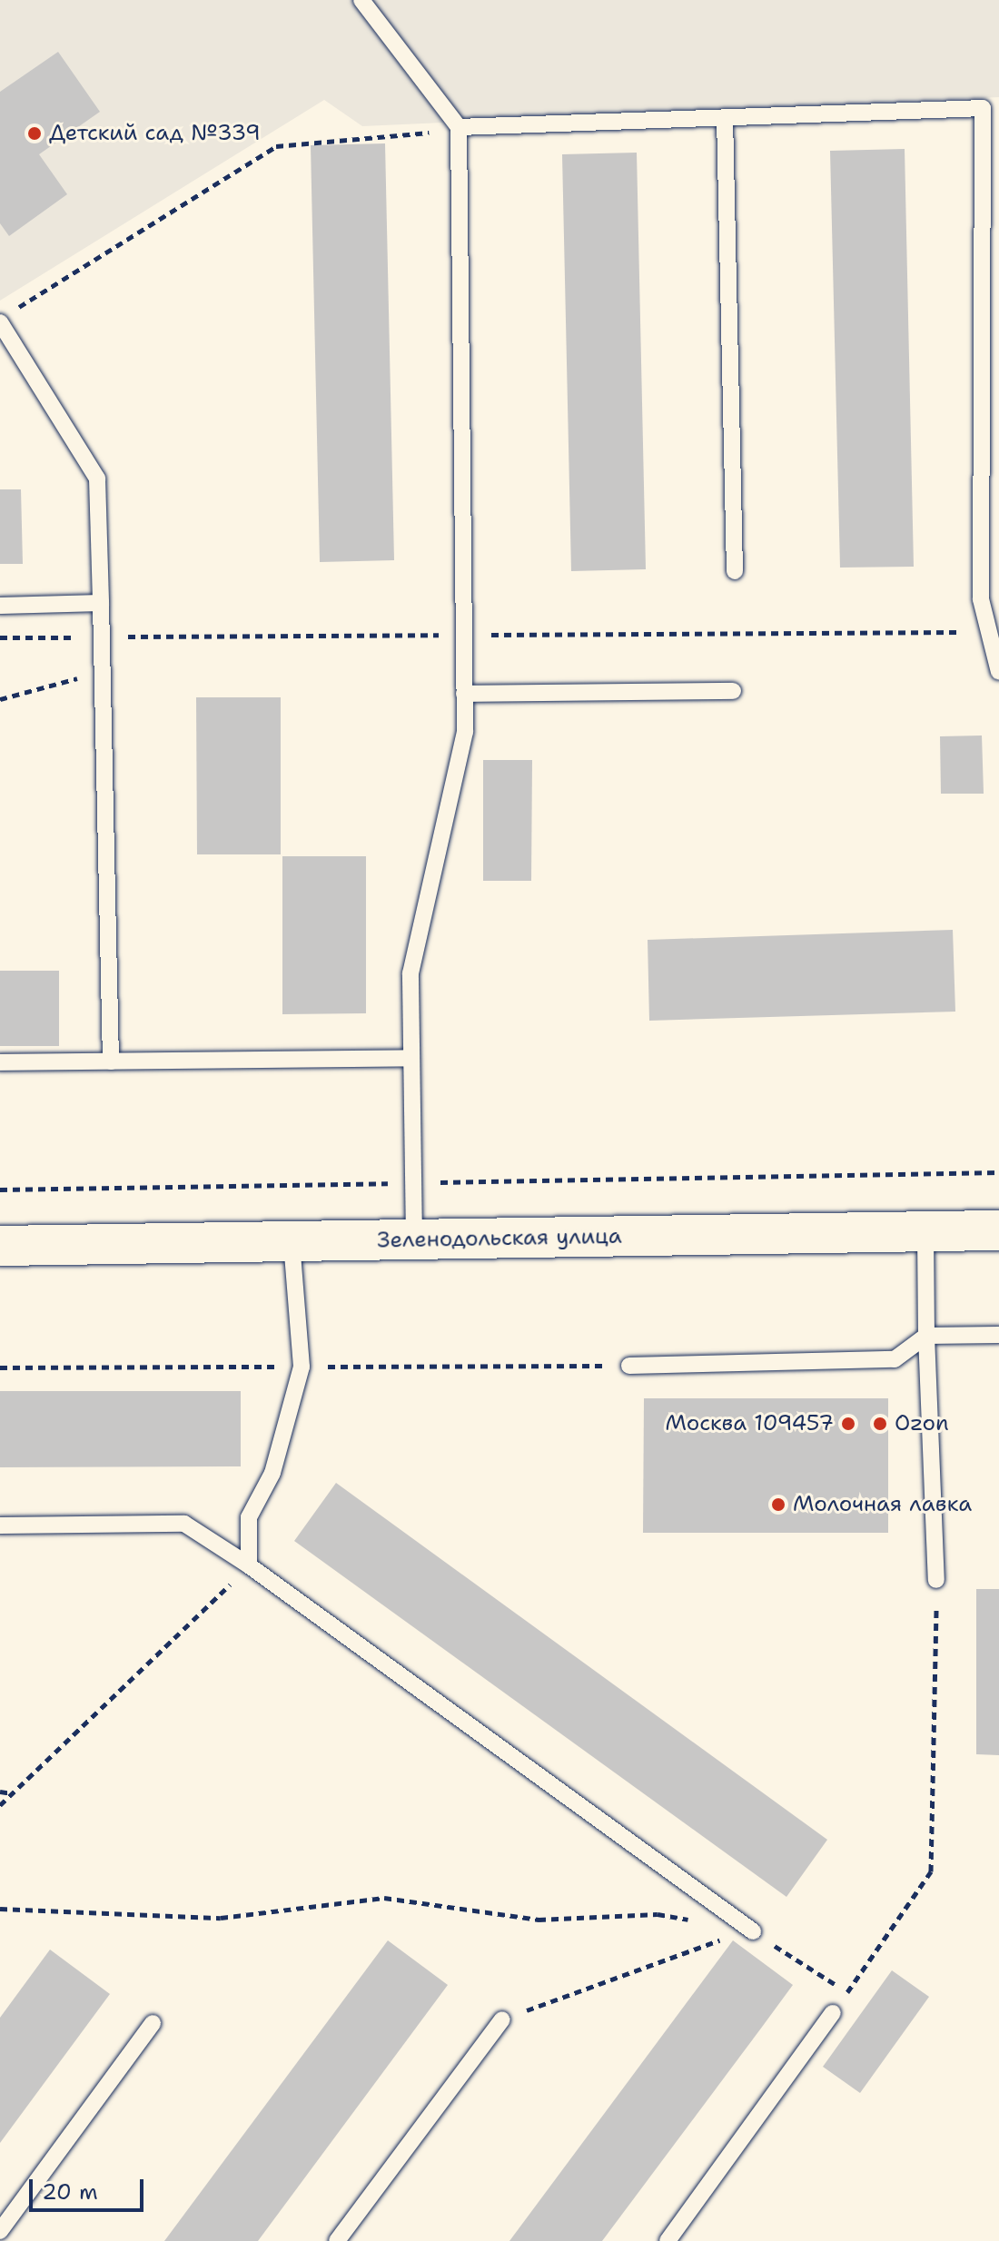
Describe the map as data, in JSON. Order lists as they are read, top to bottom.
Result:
{
  "streets": {
    "street": ["Зеленодольская улица"]
  },
  "places": [
    "Детский сад №339",
    "Москва 109457",
    "Ozon",
    "Молочная лавка"
  ],
  "scale_bar": "20 m"
}
